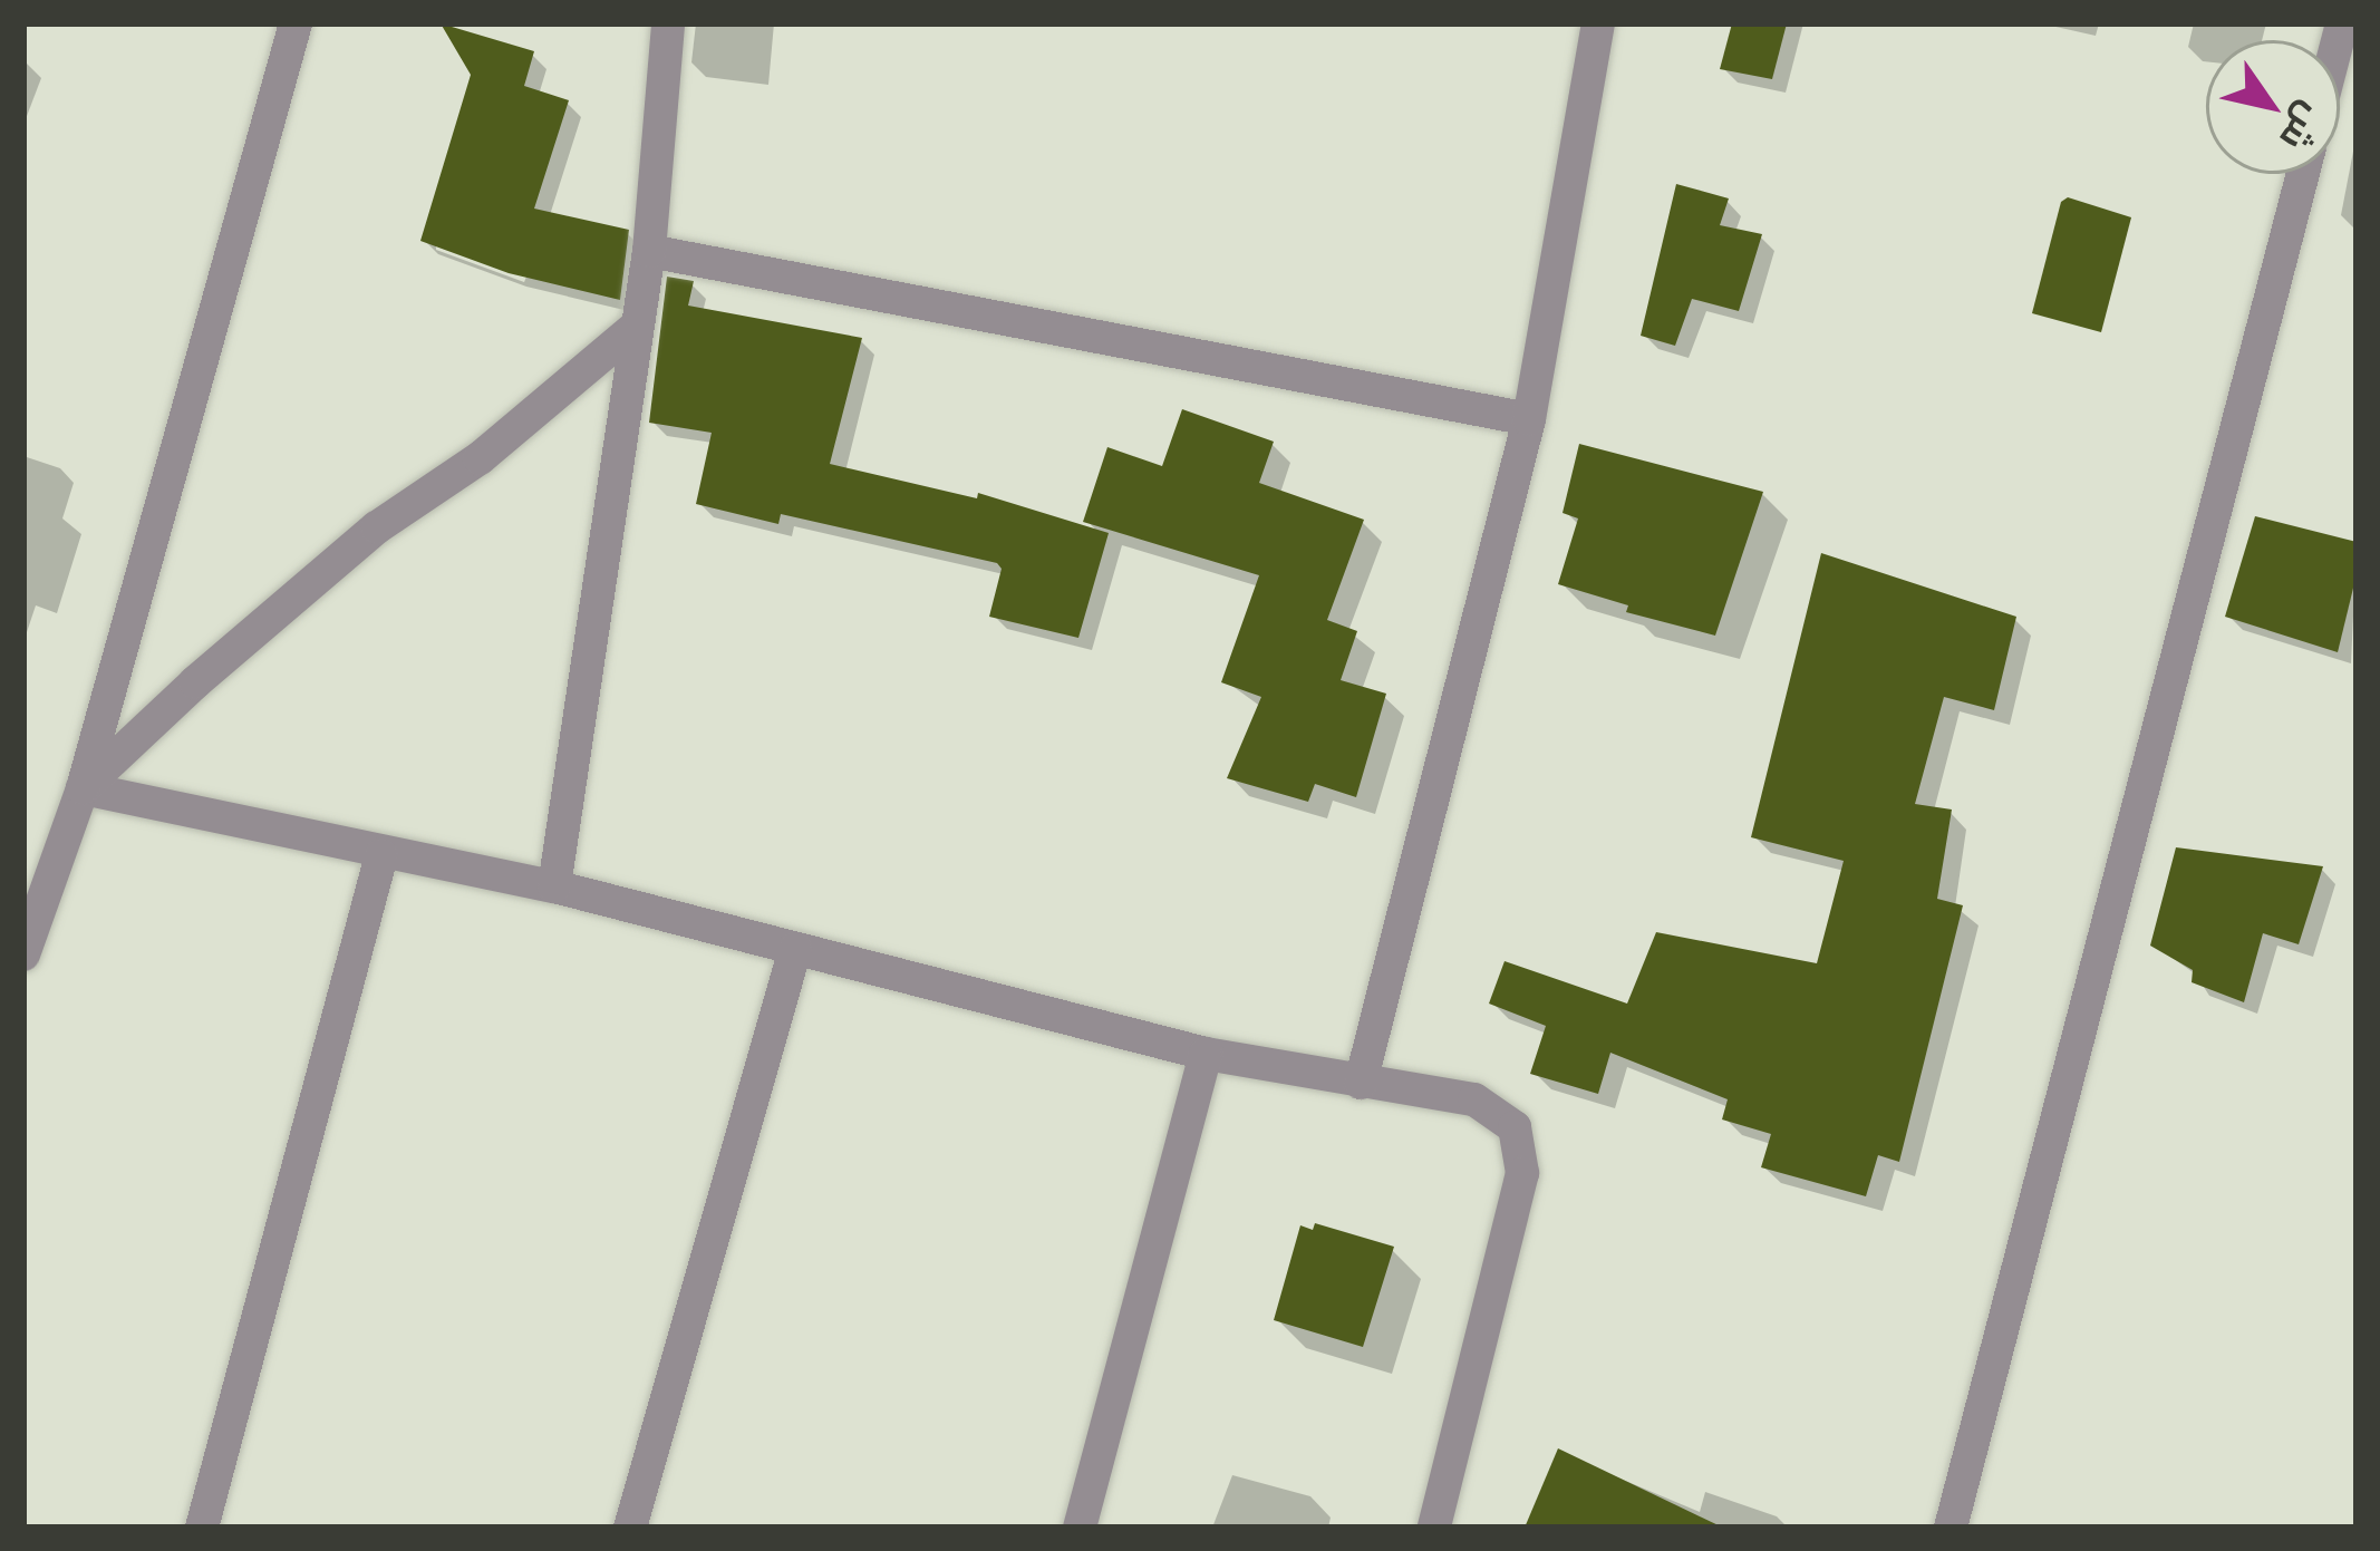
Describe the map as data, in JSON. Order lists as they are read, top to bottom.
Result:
{
  "north": "bottom right"
}
